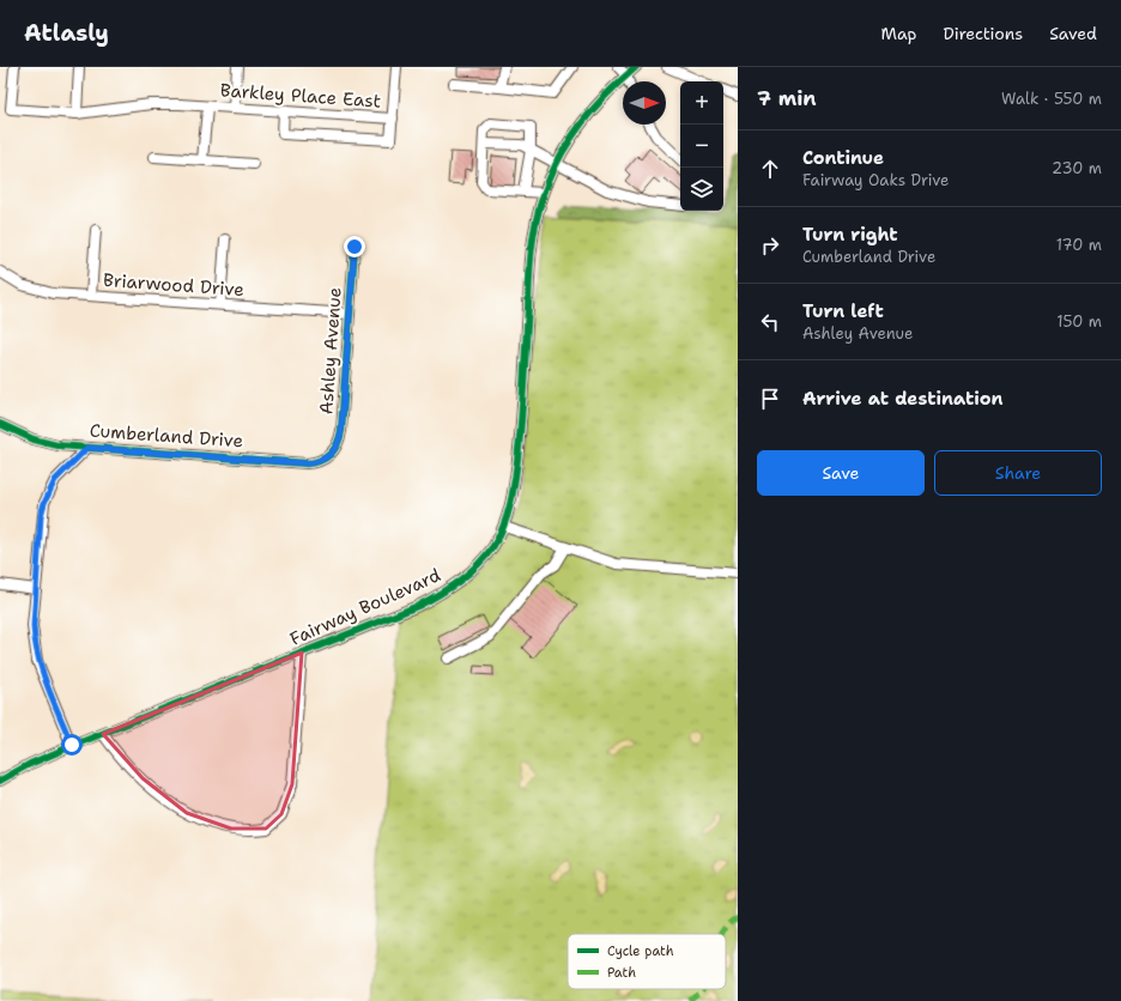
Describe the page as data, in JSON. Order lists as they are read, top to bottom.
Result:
{
  "streets": {
    "street": [
      "Barkley Place East",
      "Briarwood Drive",
      "Ashley Avenue",
      "Cumberland Drive",
      "Fairway Boulevard"
    ]
  },
  "crossings": [
    ["Briarwood Drive", "Ashley Avenue"],
    ["Ashley Avenue", "Cumberland Drive"]
  ],
  "legend": ["Cycle path", "Path"],
  "north": "right",
  "page": {
    "header": "Atlasly",
    "nav": ["Map", "Directions", "Saved"],
    "heading": ["7 min", "Walk · 550 m"],
    "map_buttons": ["+", "−"],
    "list": [
      ["Continue", "Fairway Oaks Drive", "230 m"],
      ["Turn right", "Cumberland Drive", "170 m"],
      ["Turn left", "Ashley Avenue", "150 m"],
      "Arrive at destination"
    ],
    "buttons": ["Save", "Share"]
  }
}
